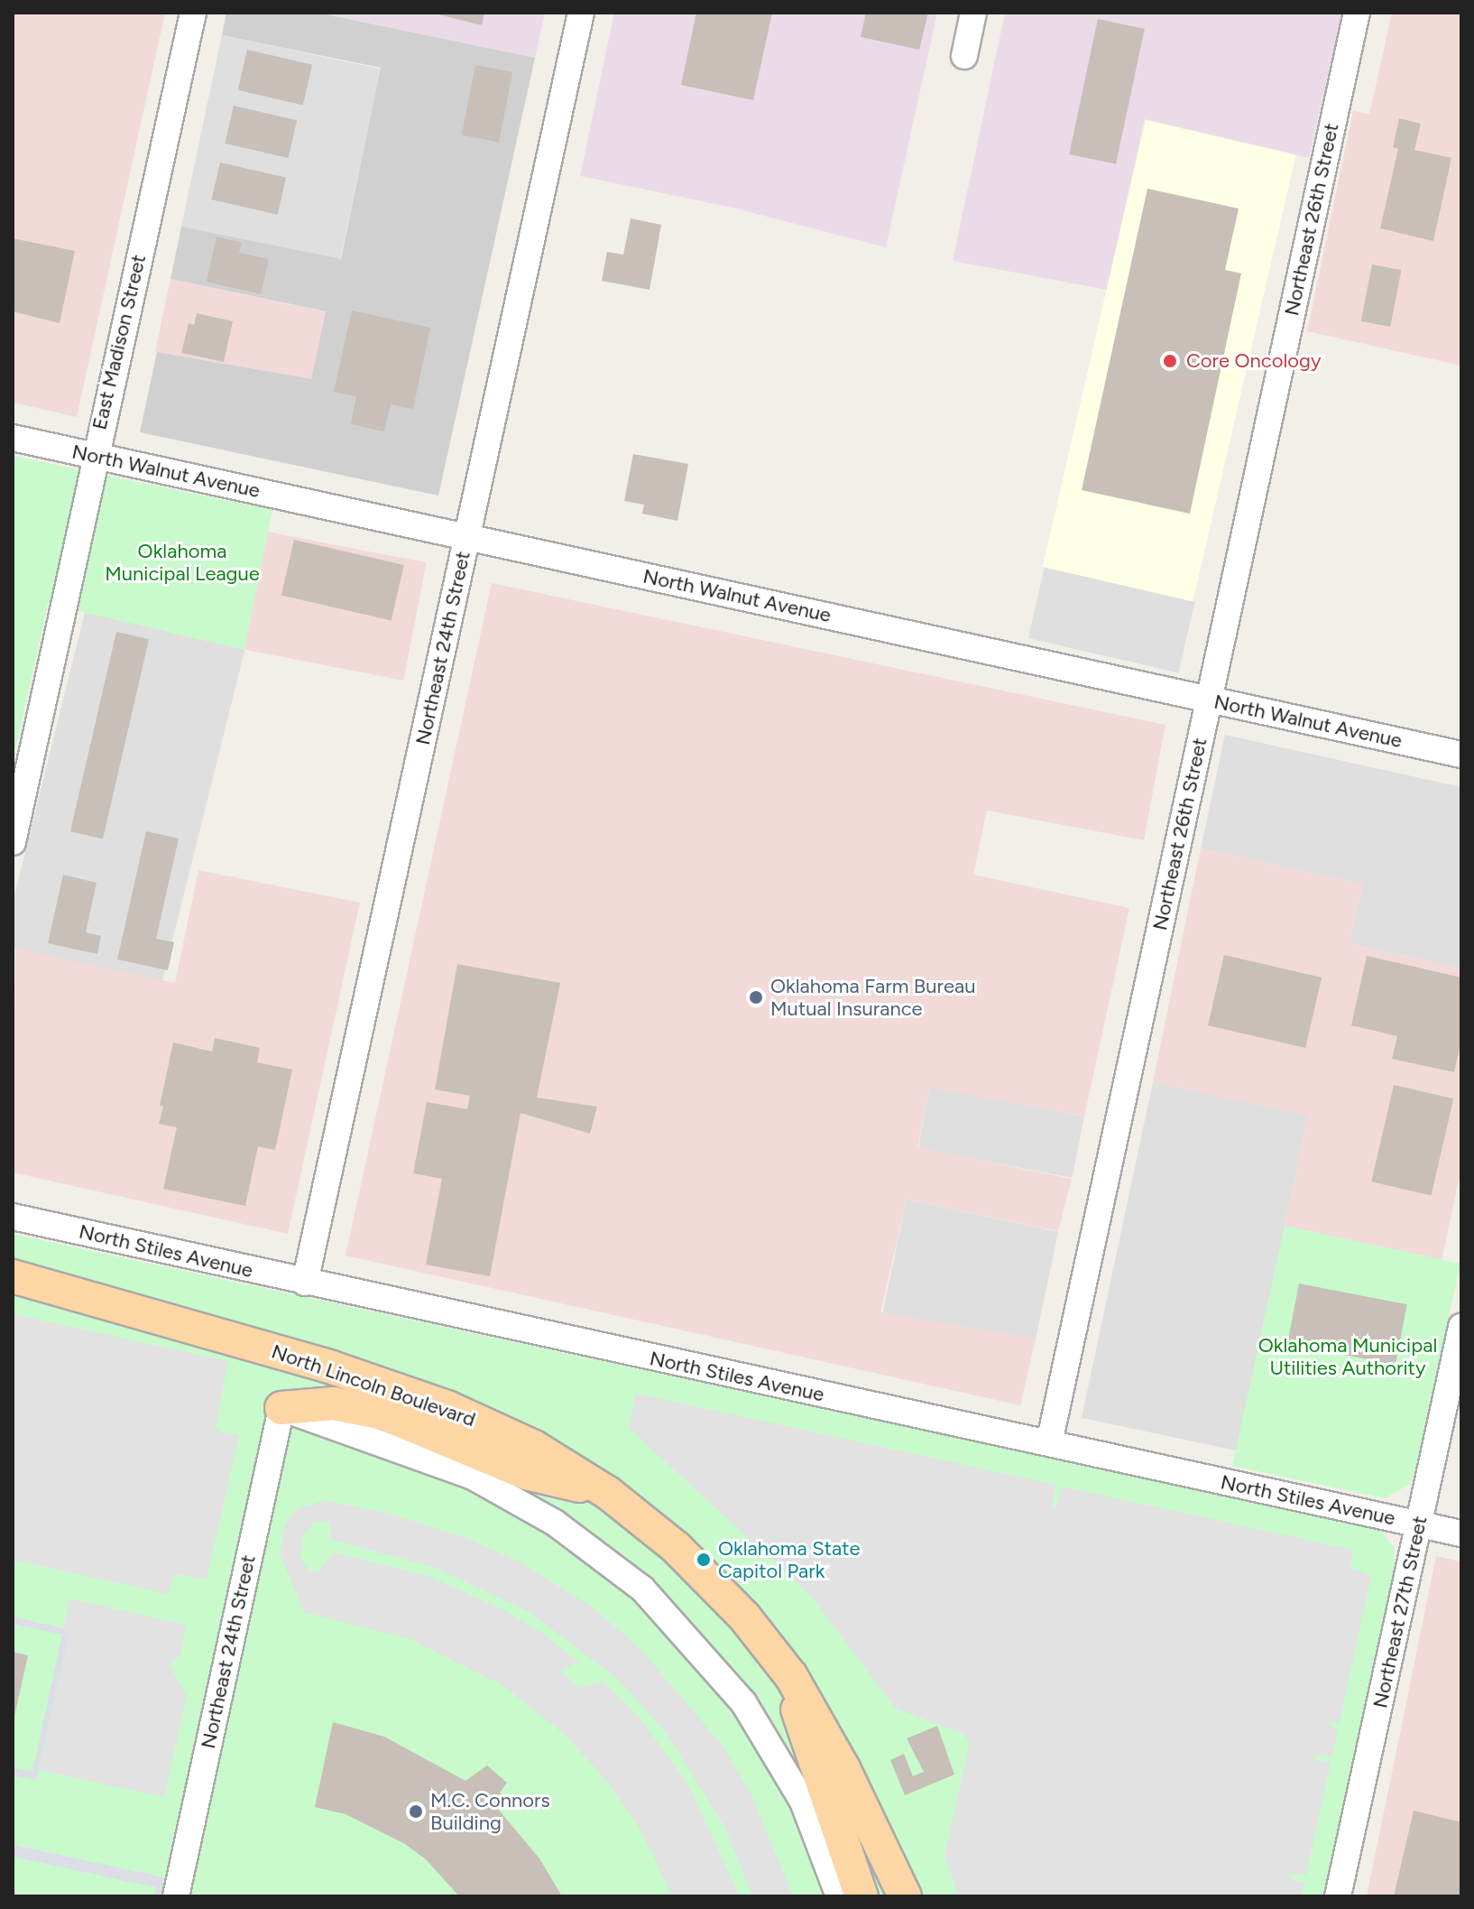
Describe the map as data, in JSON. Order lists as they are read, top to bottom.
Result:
{
  "streets": {
    "main road": ["North Lincoln Boulevard"],
    "street": [
      "Northeast 26th Street",
      "East Madison Street",
      "North Walnut Avenue",
      "Northeast 24th Street",
      "North Stiles Avenue",
      "Northeast 27th Street"
    ]
  },
  "crossings": [
    ["Northeast 26th Street", "North Walnut Avenue"],
    ["Northeast 26th Street", "North Stiles Avenue"],
    ["East Madison Street", "North Walnut Avenue"],
    ["North Walnut Avenue", "Northeast 24th Street"],
    ["Northeast 24th Street", "North Stiles Avenue"],
    ["North Stiles Avenue", "Northeast 27th Street"]
  ],
  "parks": ["Oklahoma Municipal League", "Oklahoma Municipal Utilities Authority"],
  "places": [
    "Core Oncology",
    "Oklahoma Farm Bureau Mutual Insurance",
    "Oklahoma State Capitol Park",
    "M.C. Connors Building"
  ]
}
